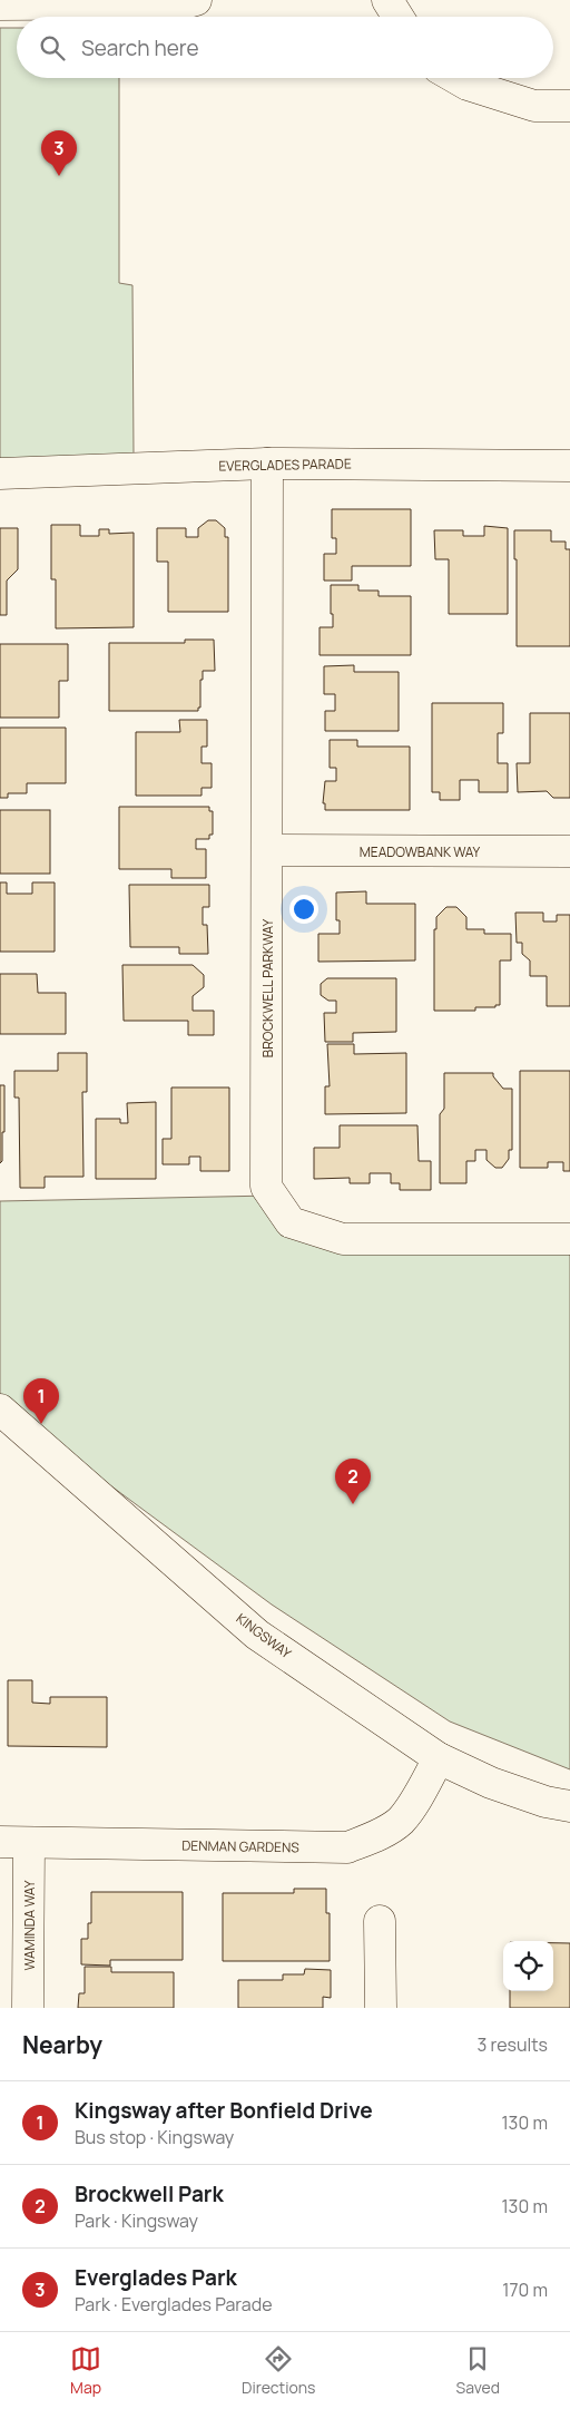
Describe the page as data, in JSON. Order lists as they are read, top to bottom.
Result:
{
  "streets": {
    "street": [
      "EVERGLADES PARADE",
      "MEADOWBANK WAY",
      "BROCKWELL PARKWAY",
      "KINGSWAY",
      "DENMAN GARDENS",
      "WAMINDA WAY"
    ]
  },
  "crossings": [
    ["EVERGLADES PARADE", "BROCKWELL PARKWAY"],
    ["MEADOWBANK WAY", "BROCKWELL PARKWAY"],
    ["KINGSWAY", "DENMAN GARDENS"],
    ["DENMAN GARDENS", "WAMINDA WAY"]
  ],
  "page": {
    "search": "Search here",
    "pins": ["3", "1", "2"],
    "heading": ["Nearby", "3 results"],
    "list": [
      {
        "mark": "1",
        "name": "Kingsway after Bonfield Drive",
        "note": "Bus stop · Kingsway",
        "value": "130 m"
      },
      {
        "mark": "2",
        "name": "Brockwell Park",
        "note": "Park · Kingsway",
        "value": "130 m"
      },
      {
        "mark": "3",
        "name": "Everglades Park",
        "note": "Park · Everglades Parade",
        "value": "170 m"
      }
    ],
    "nav": ["Map", "Directions", "Saved"]
  }
}
